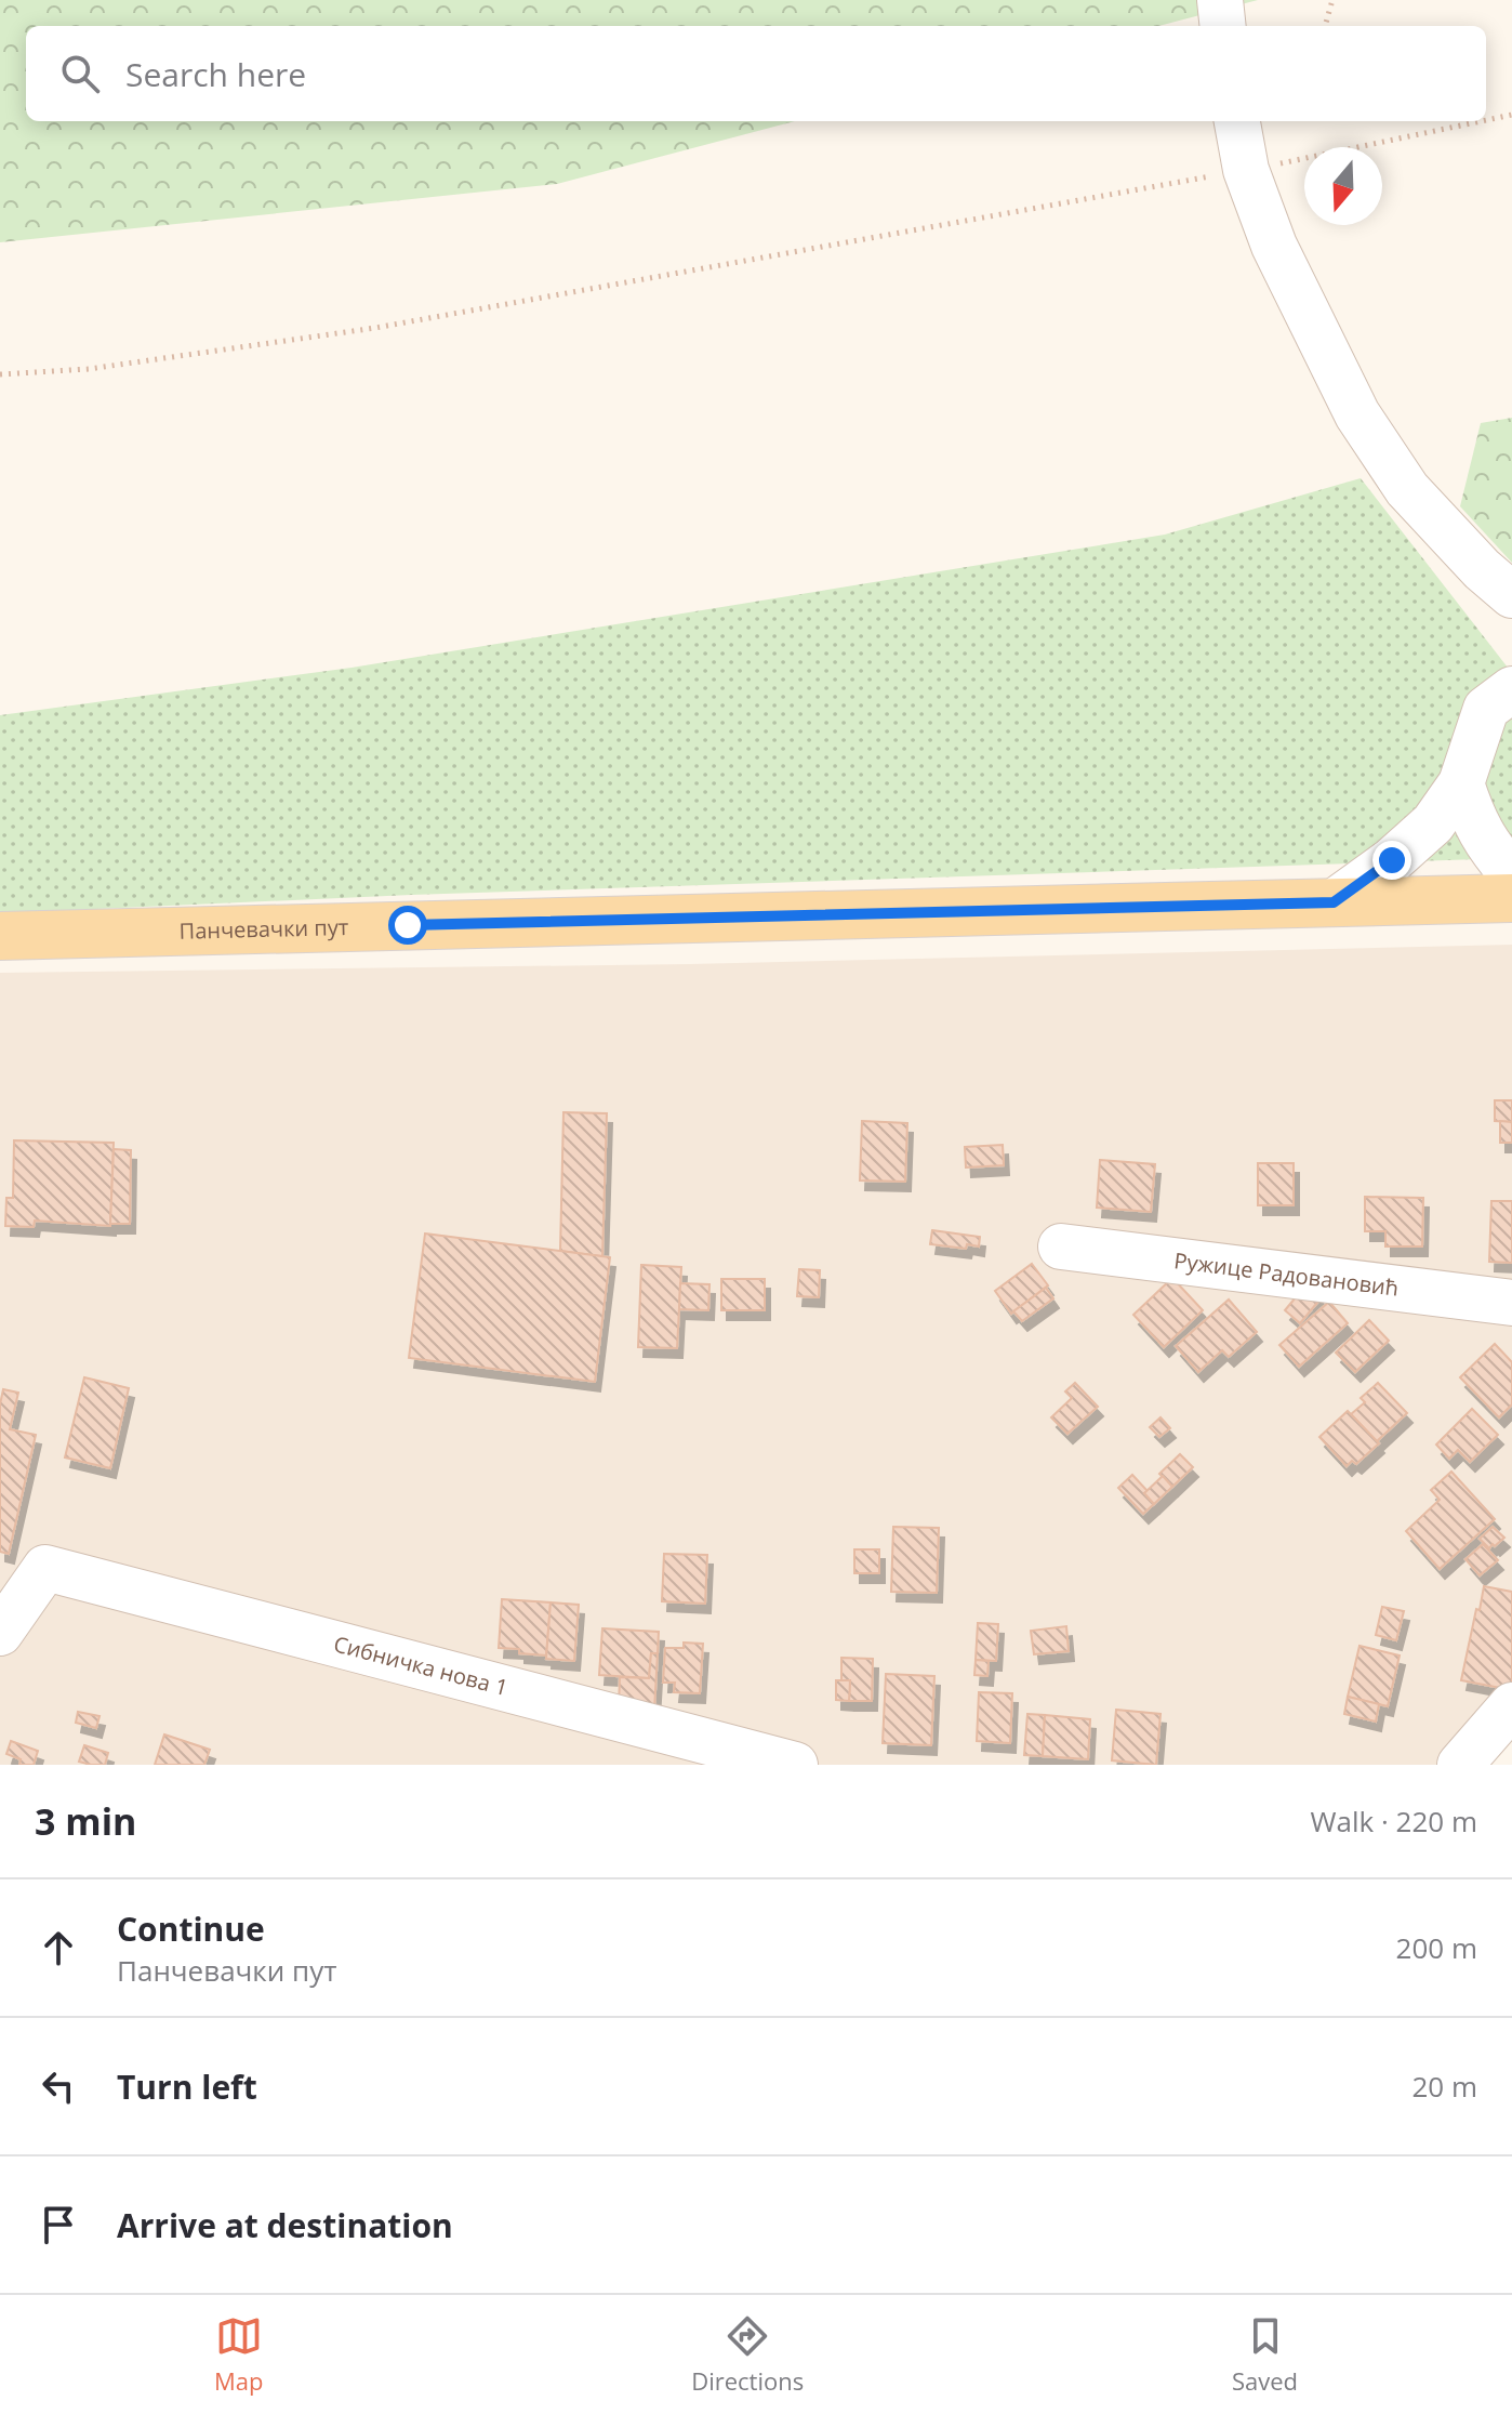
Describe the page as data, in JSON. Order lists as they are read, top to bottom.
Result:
{
  "streets": {
    "main road": ["Панчевачки пут"],
    "street": ["Ружице Радовановић", "Сибничка нова 1"]
  },
  "north": "bottom",
  "page": {
    "search": "Search here",
    "heading": ["3 min", "Walk · 220 m"],
    "list": [
      ["Continue", "Панчевачки пут", "200 m"],
      ["Turn left", "20 m"],
      "Arrive at destination"
    ],
    "nav": ["Map", "Directions", "Saved"]
  }
}
